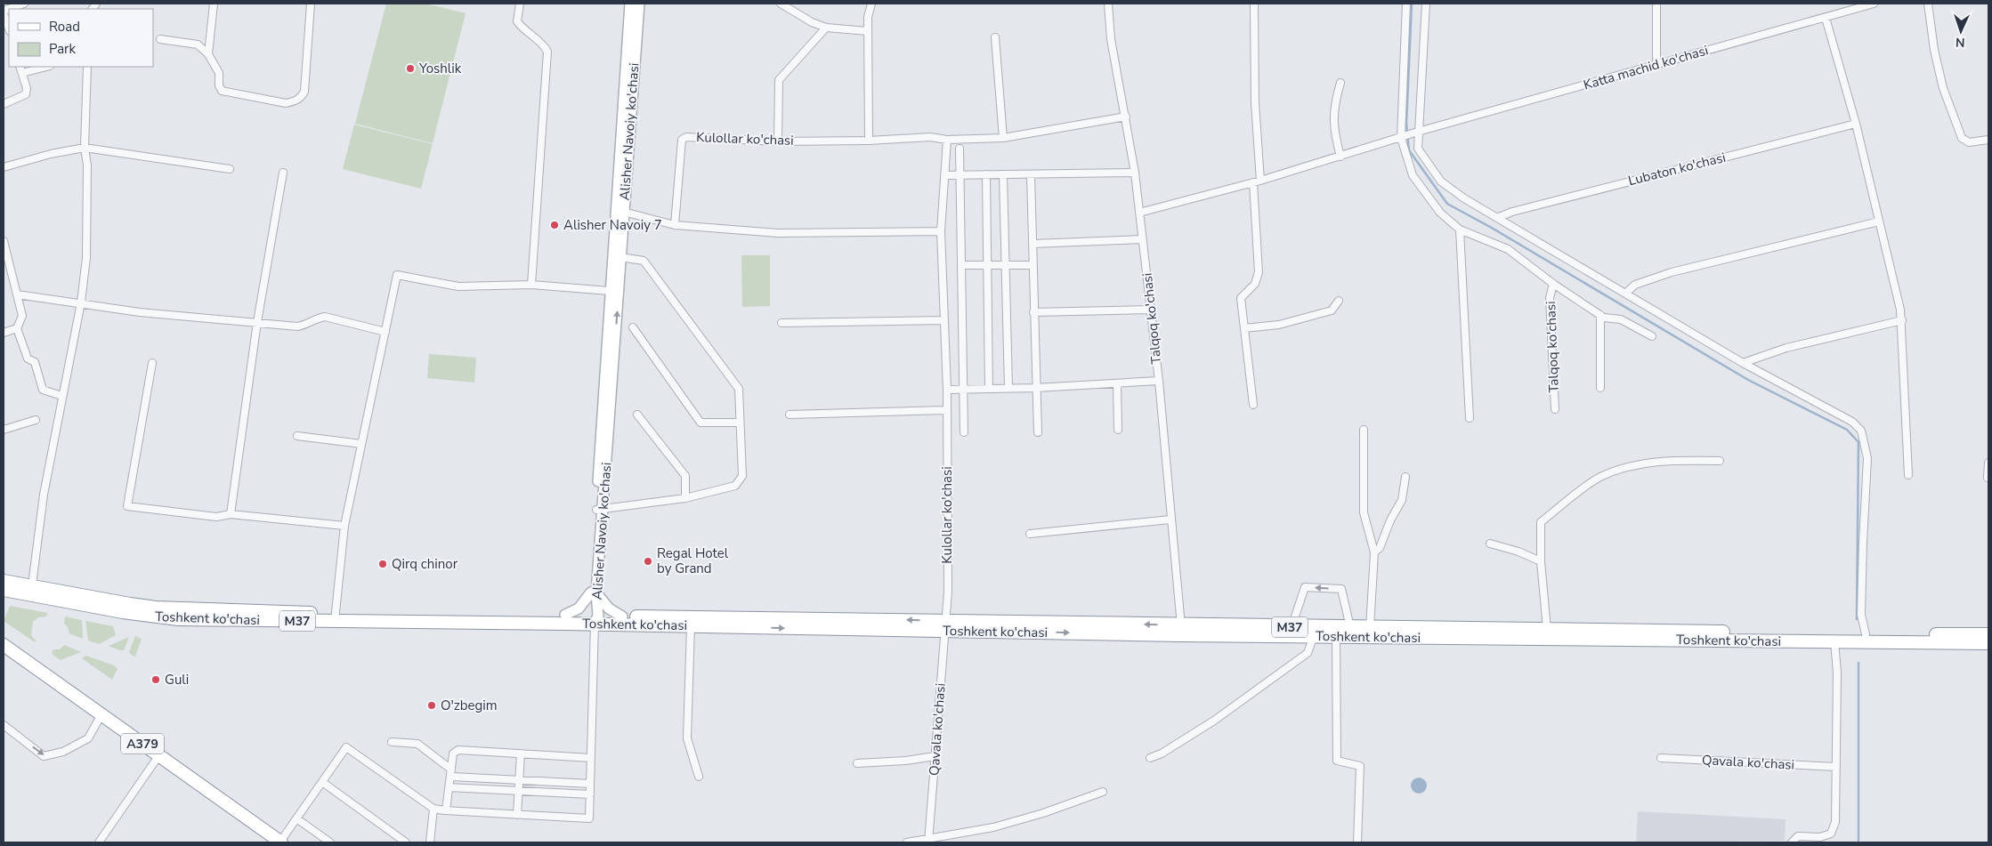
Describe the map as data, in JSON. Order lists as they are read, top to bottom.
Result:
{
  "streets": {
    "highway": ["Toshkent ko'chasi", "M37", "A379"],
    "main road": ["Alisher Navoiy ko'chasi"],
    "street": [
      "Katta machid ko'chasi",
      "Kulollar ko'chasi",
      "Lubaton ko'chasi",
      "Talqoq ko'chasi",
      "Qavala ko'chasi"
    ]
  },
  "crossings": [
    ["Katta machid ko'chasi", "Talqoq ko'chasi"],
    ["Alisher Navoiy ko'chasi", "Toshkent ko'chasi"],
    ["Kulollar ko'chasi", "Talqoq ko'chasi"],
    ["Kulollar ko'chasi", "Toshkent ko'chasi"],
    ["Kulollar ko'chasi", "Qavala ko'chasi"],
    ["Talqoq ko'chasi", "Toshkent ko'chasi"],
    ["Toshkent ko'chasi", "Qavala ko'chasi"]
  ],
  "places": [
    "Yoshlik",
    "Alisher Navoiy 7",
    "Regal Hotel by Grand",
    "Qirq chinor",
    "Guli",
    "O'zbegim"
  ],
  "legend": ["Road", "Park"],
  "north": "bottom"
}
